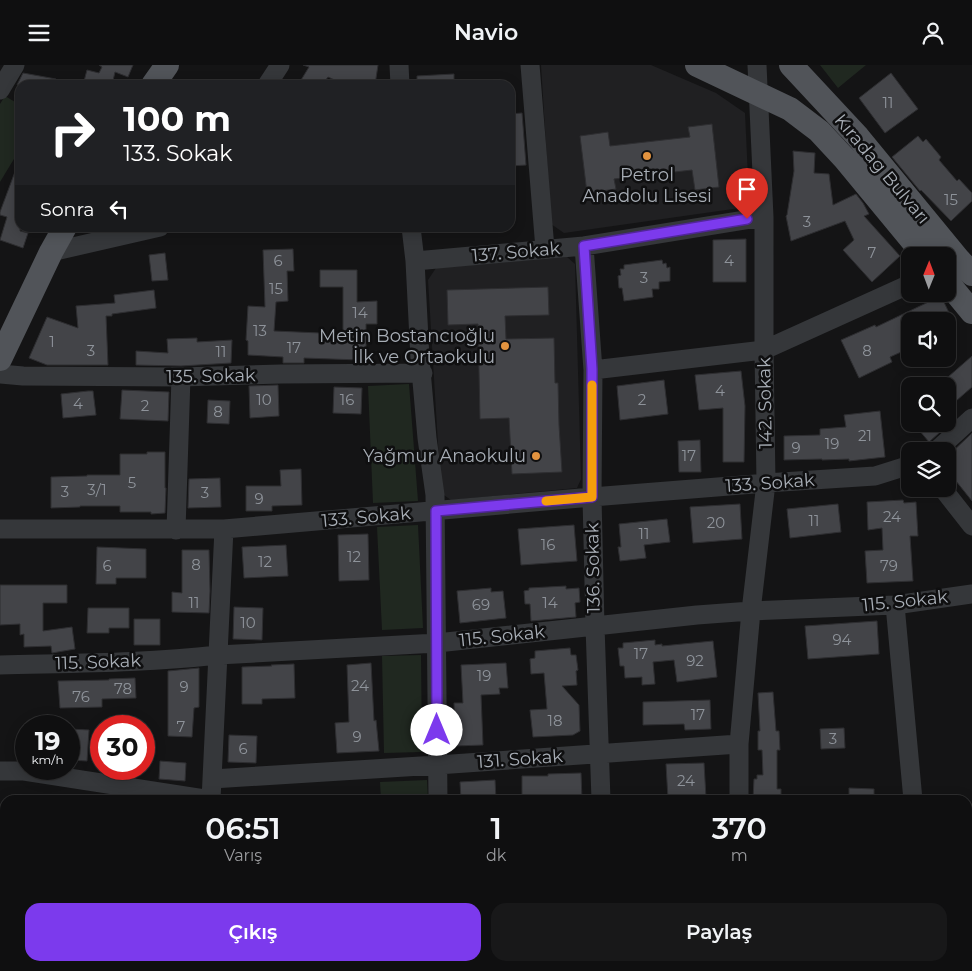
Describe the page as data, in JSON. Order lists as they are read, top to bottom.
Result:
{
  "streets": {
    "main road": ["Kıradag Bulvarı"],
    "street": [
      "137. Sokak",
      "135. Sokak",
      "142. Sokak",
      "133. Sokak",
      "136. Sokak",
      "115. Sokak",
      "131. Sokak"
    ]
  },
  "crossings": [
    ["Kıradag Bulvarı", "142. Sokak"],
    ["137. Sokak", "142. Sokak"],
    ["137. Sokak", "136. Sokak"],
    ["142. Sokak", "133. Sokak"],
    ["142. Sokak", "115. Sokak"],
    ["142. Sokak", "131. Sokak"],
    ["133. Sokak", "136. Sokak"],
    ["136. Sokak", "115. Sokak"],
    ["136. Sokak", "131. Sokak"]
  ],
  "places": ["Petrol Anadolu Lisesi", "Metin Bostancıoğlu İlk ve Ortaokulu", "Yağmur Anaokulu"],
  "house_numbers": [
    "11",
    "15",
    "3",
    "7",
    "6",
    "4",
    "3",
    "15",
    "14",
    "13",
    "1",
    "17",
    "3",
    "8",
    "11",
    "4",
    "10",
    "16",
    "2",
    "4",
    "2",
    "8",
    "21",
    "19",
    "9",
    "17",
    "5",
    "3/1",
    "3",
    "3",
    "9",
    "24",
    "11",
    "20",
    "11",
    "16",
    "12",
    "12",
    "8",
    "6",
    "79",
    "11",
    "14",
    "69",
    "10",
    "94",
    "17",
    "92",
    "19",
    "24",
    "9",
    "78",
    "76",
    "17",
    "18",
    "7",
    "9",
    "3",
    "6",
    "24"
  ],
  "north": "top",
  "page": {
    "header": "Navio",
    "turn": ["100 m", "133. Sokak"],
    "then": "Sonra",
    "speed": "19 km/h",
    "limit": "30",
    "eta": [
      "06:51",
      "Varış",
      "1",
      "dk",
      "370",
      "m"
    ],
    "buttons": ["Çıkış", "Paylaş"]
  }
}
